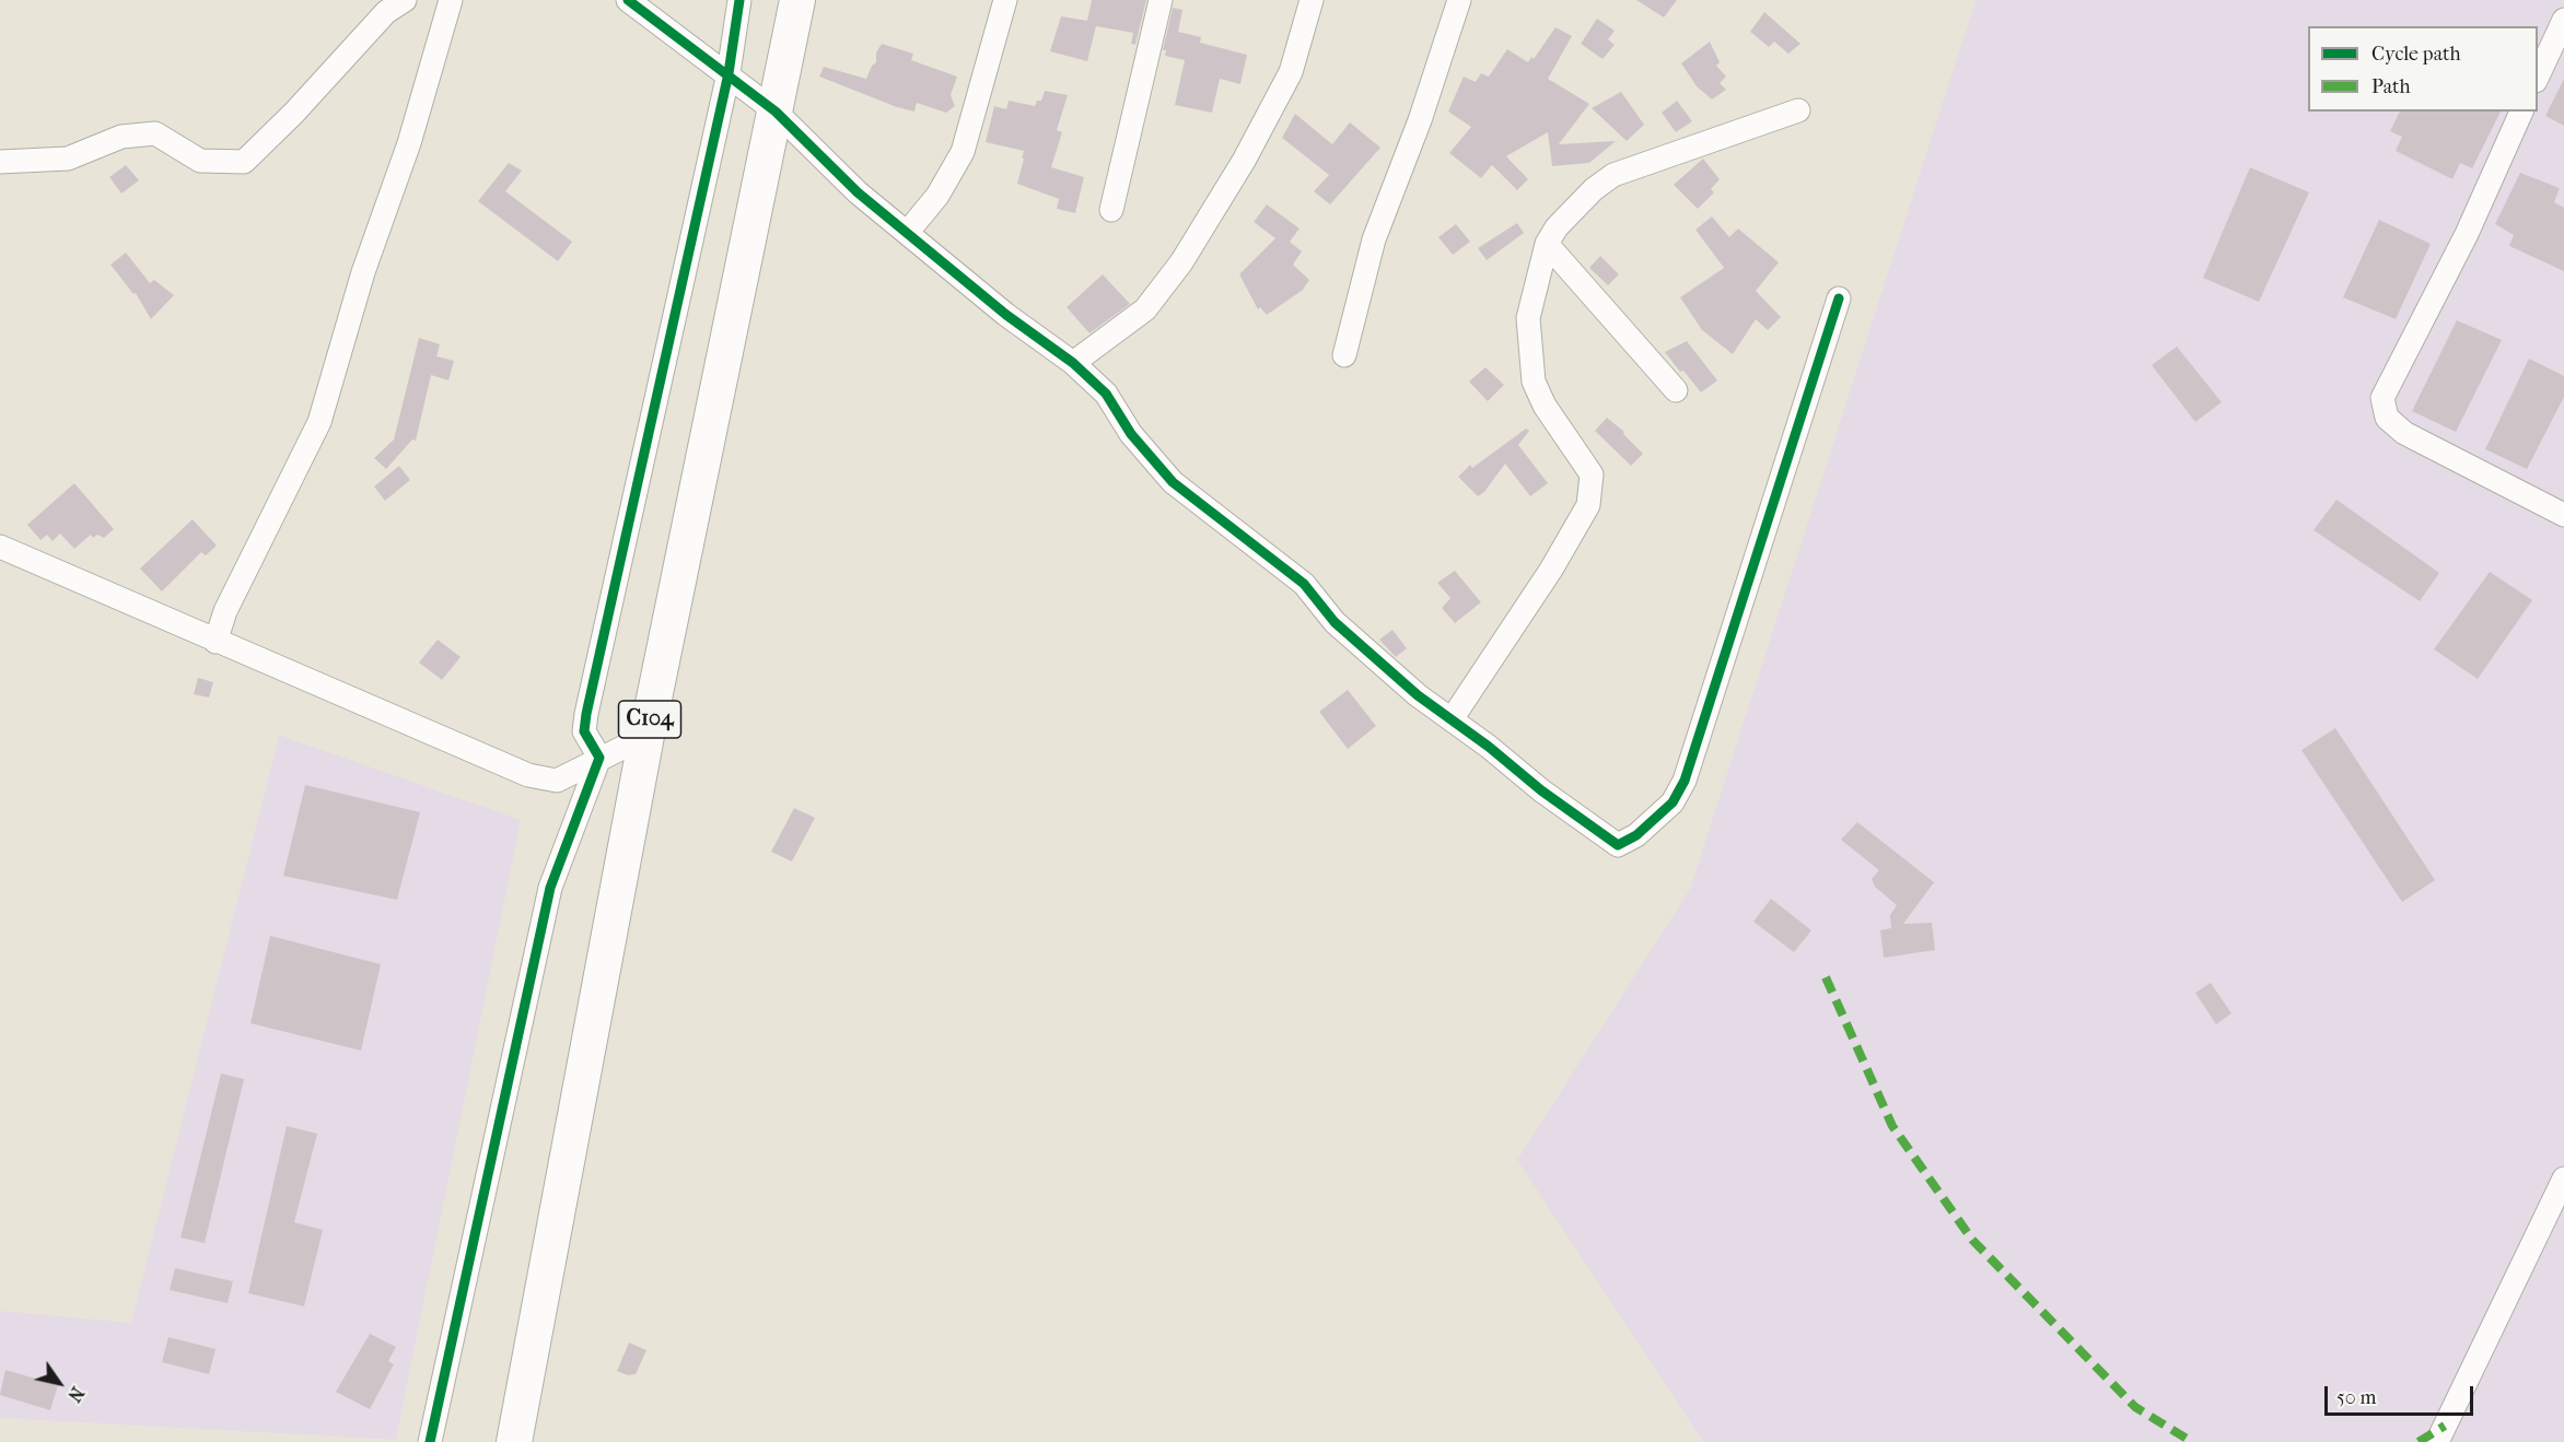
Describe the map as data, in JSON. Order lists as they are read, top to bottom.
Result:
{
  "streets": {
    "highway": ["C104"]
  },
  "legend": ["Cycle path", "Path"],
  "scale_bar": "50 m",
  "north": "bottom right"
}
